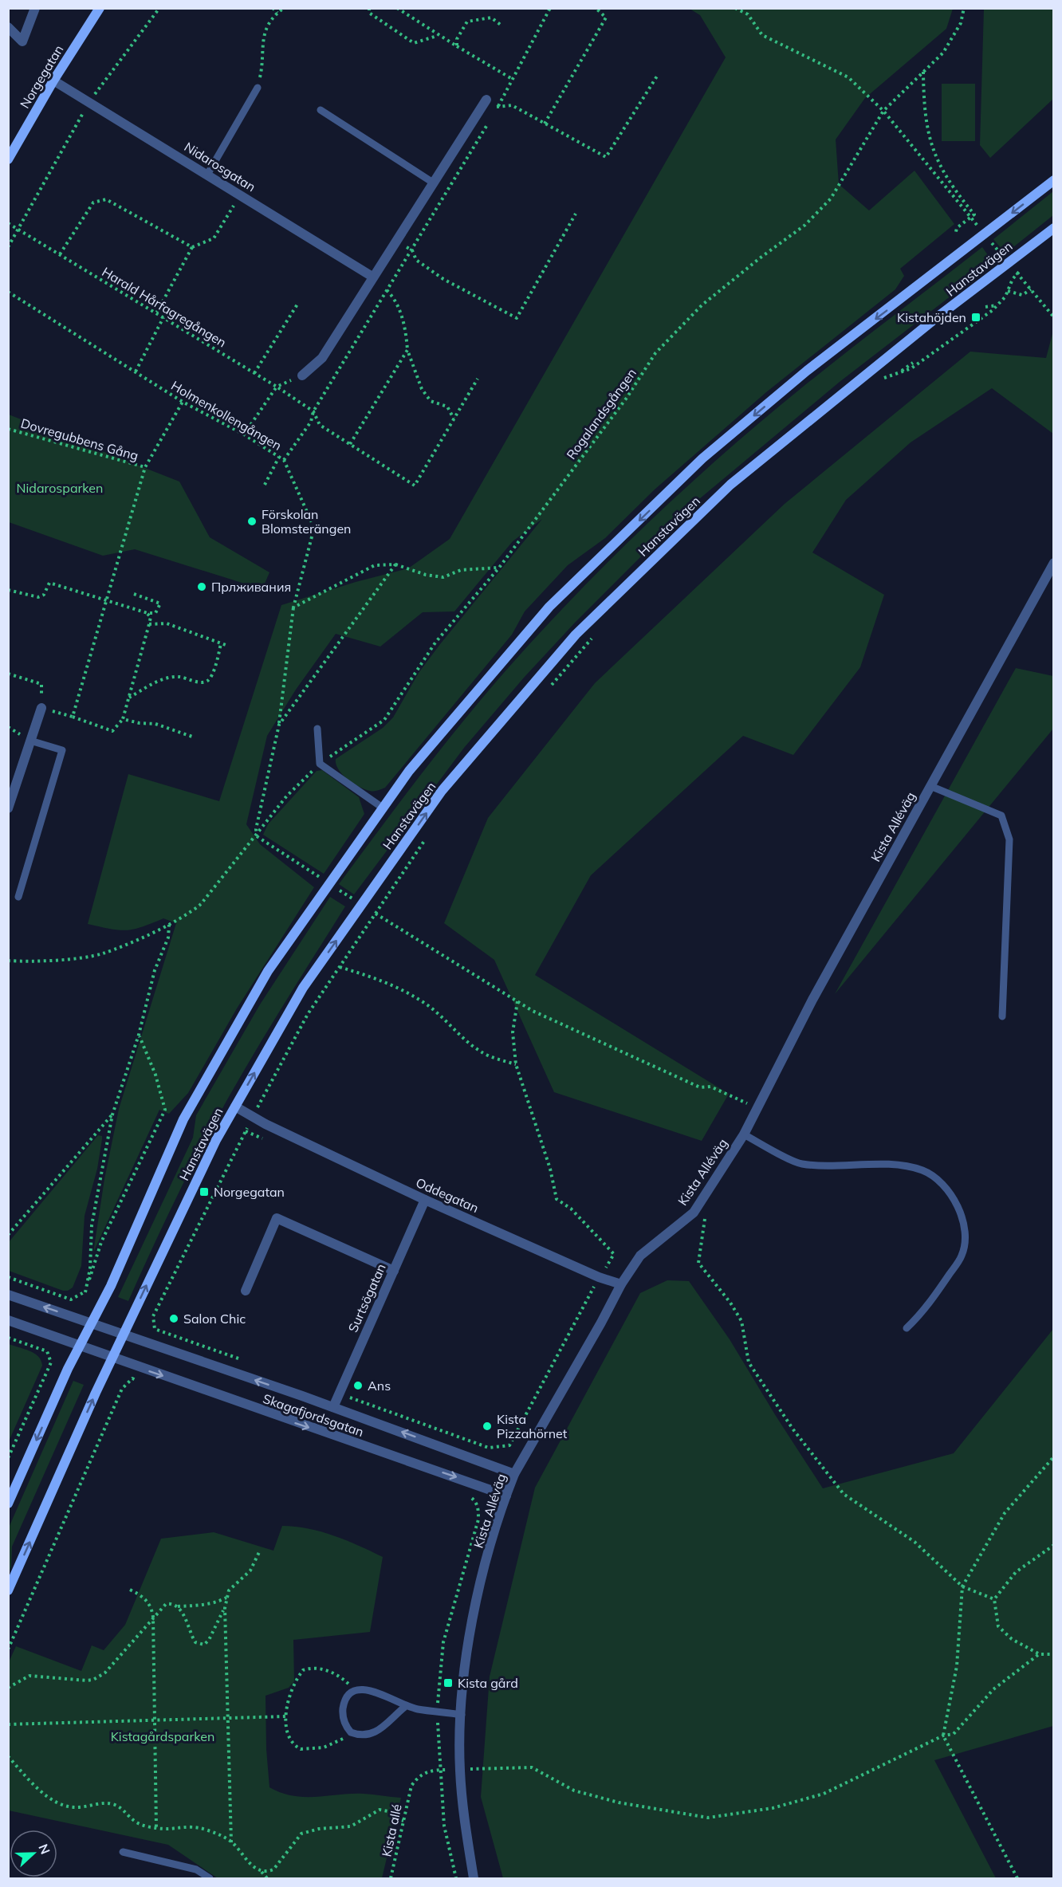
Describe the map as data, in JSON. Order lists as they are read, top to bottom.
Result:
{
  "streets": {
    "main road": ["Norgegatan", "Hanstavägen"],
    "street": [
      "Nidarosgatan",
      "Kista Alléväg",
      "Oddegatan",
      "Surtsögatan",
      "Skagafjordsgatan"
    ],
    "path": [
      "Harald Hårfagregången",
      "Rogalandsgången",
      "Holmenkollengången",
      "Dovregubbens Gång",
      "Kista allé"
    ]
  },
  "crossings": [
    ["Norgegatan", "Nidarosgatan"],
    ["Hanstavägen", "Oddegatan"],
    ["Hanstavägen", "Skagafjordsgatan"],
    ["Kista Alléväg", "Oddegatan"],
    ["Kista Alléväg", "Skagafjordsgatan"],
    ["Oddegatan", "Surtsögatan"],
    ["Surtsögatan", "Skagafjordsgatan"]
  ],
  "parks": ["Nidarosparken", "Kistagårdsparken"],
  "places": {
    "transit": ["Kistahöjden", "Norgegatan", "Kista gård"],
    "other": [
      "Förskolan Blomsterängen",
      "Прлживания",
      "Salon Chic",
      "Ans",
      "Kista Pizzahörnet"
    ]
  },
  "north": "right"
}
